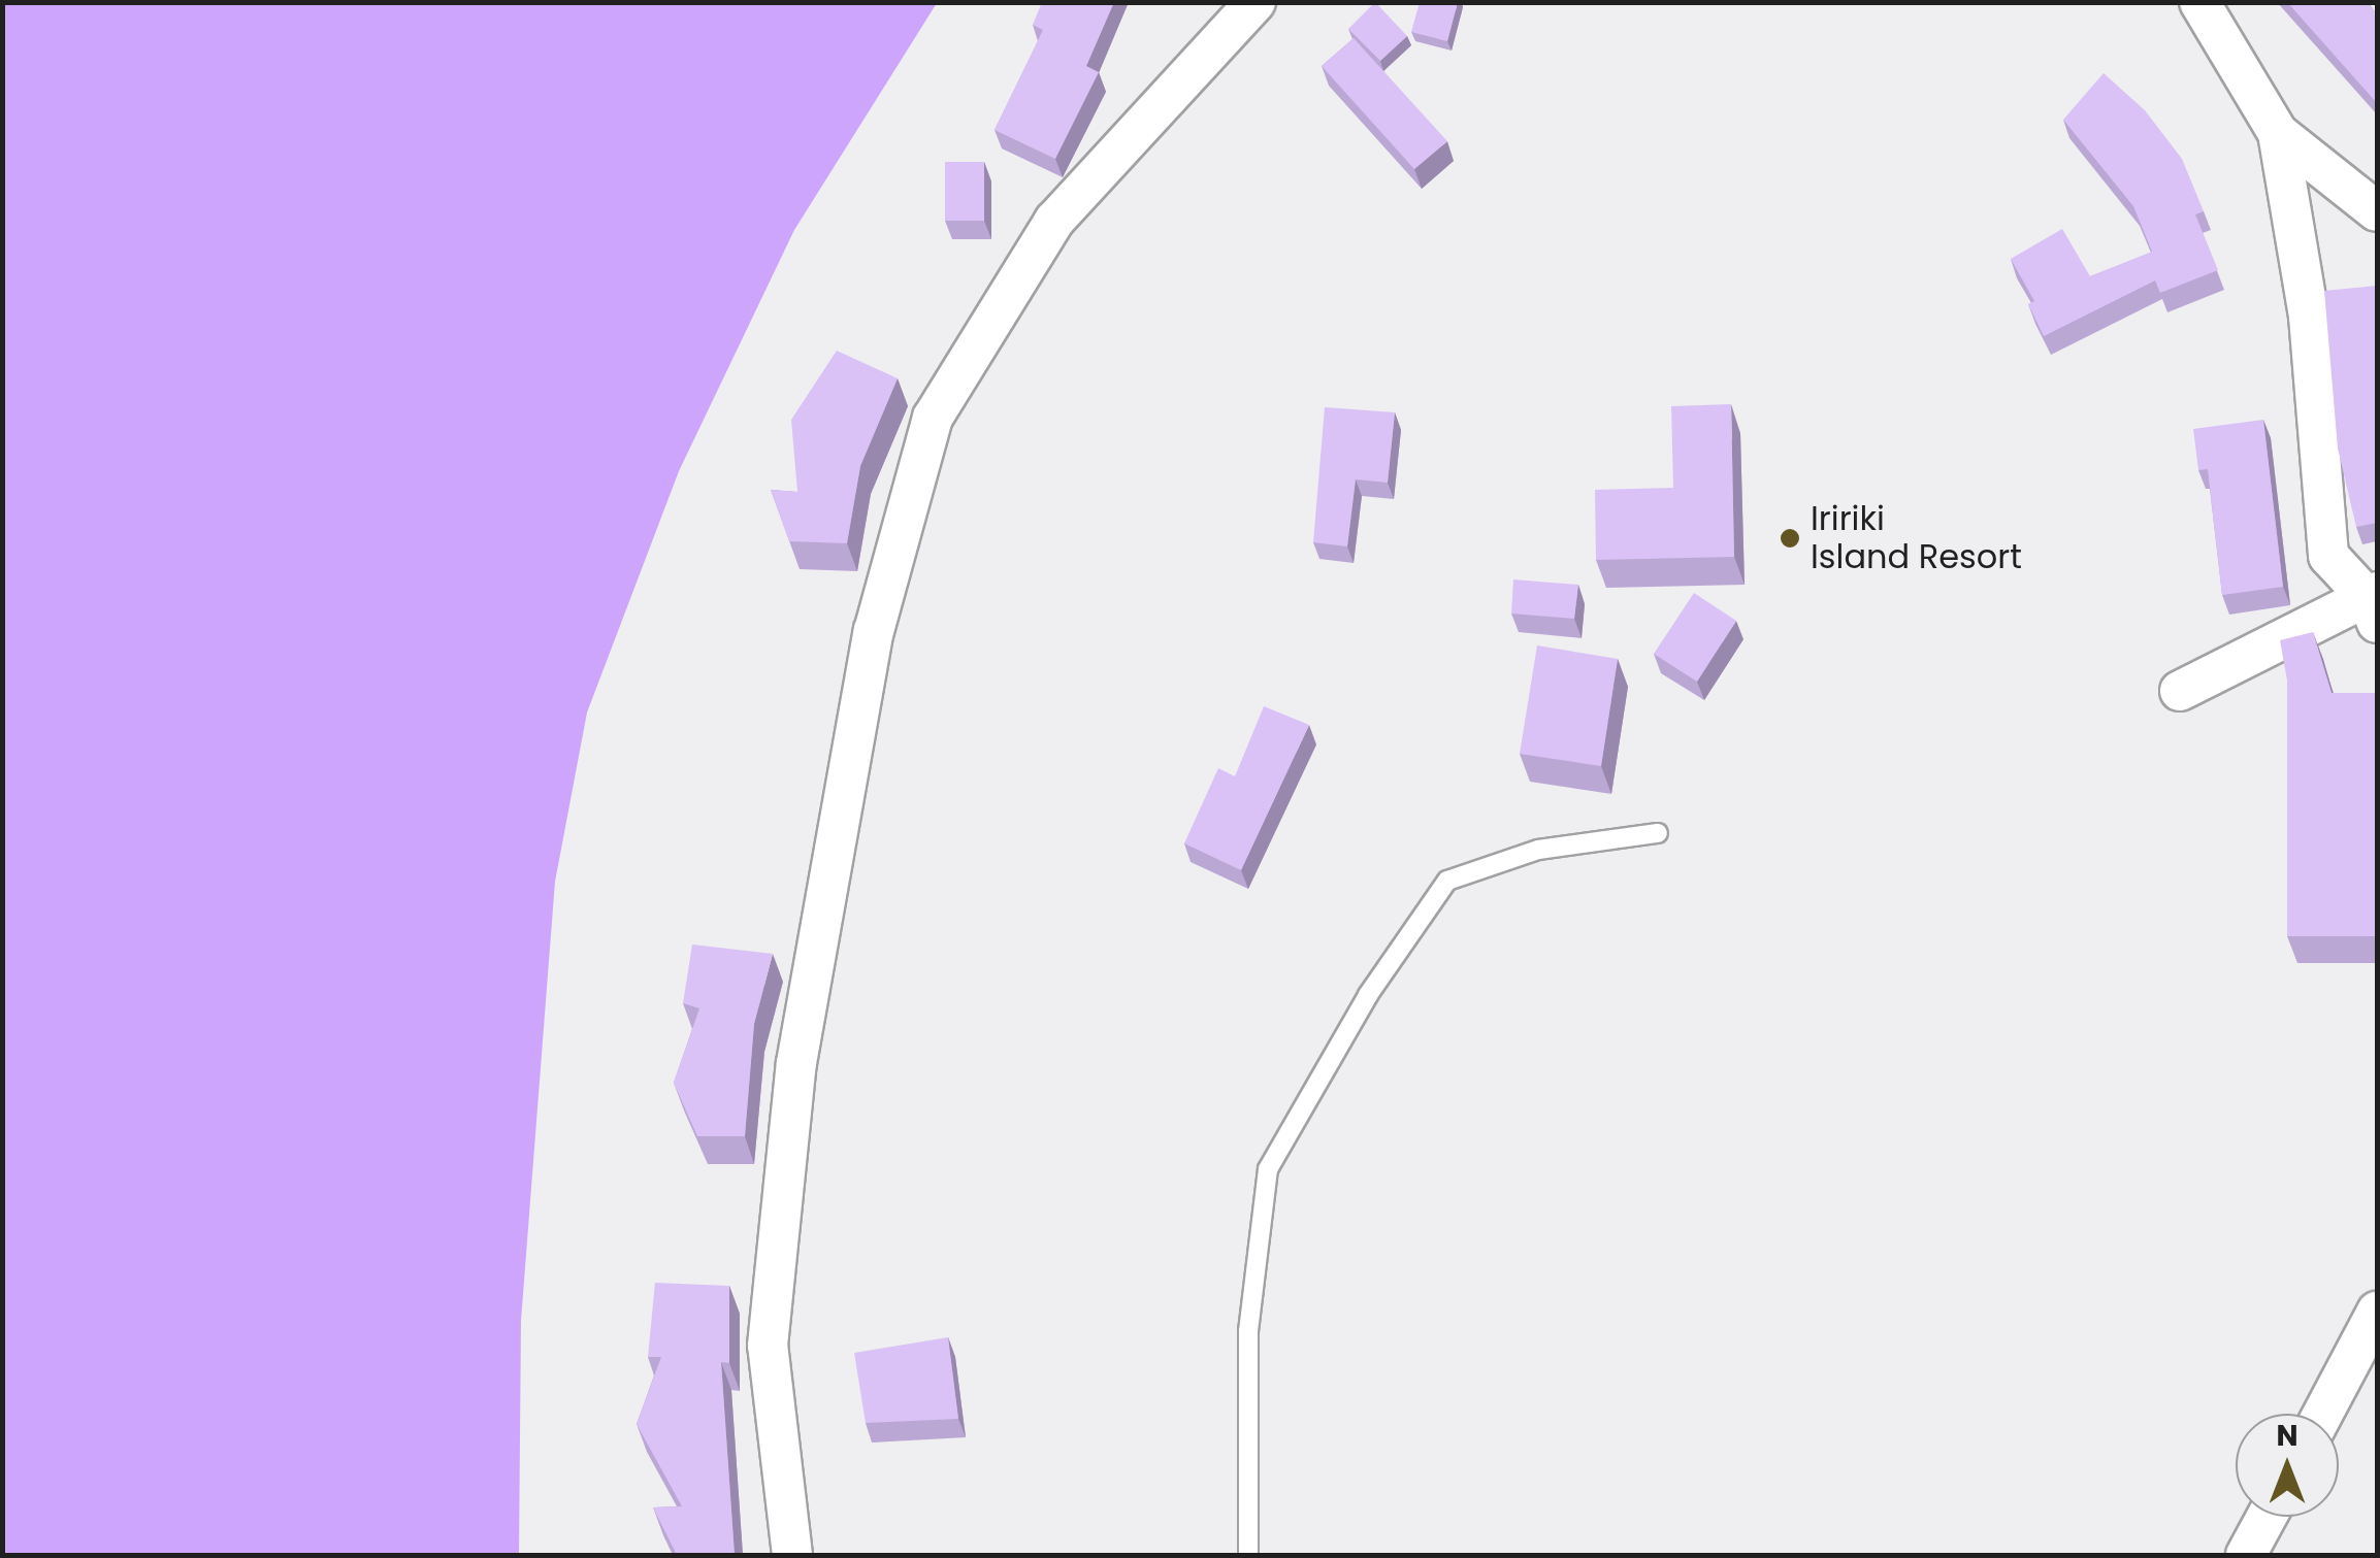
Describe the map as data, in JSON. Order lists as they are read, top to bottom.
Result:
{
  "places": ["Iririki Island Resort"],
  "north": "top"
}
